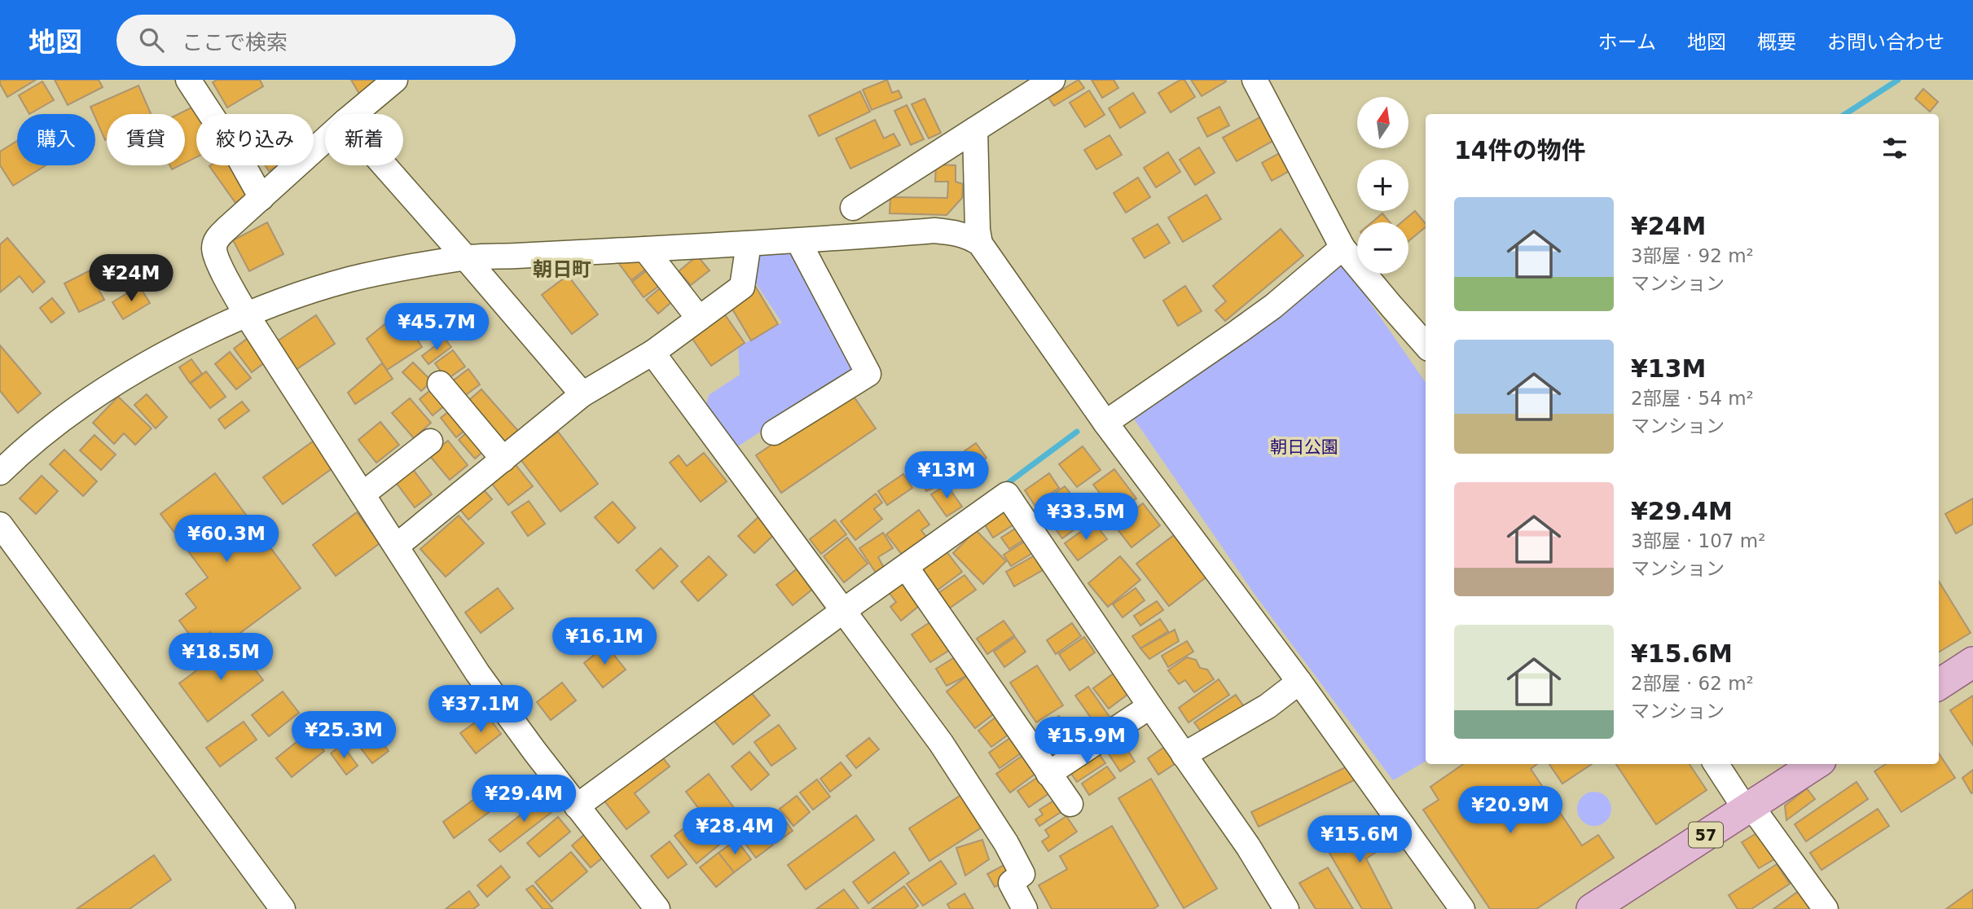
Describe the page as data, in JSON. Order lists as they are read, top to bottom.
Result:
{
  "streets": {
    "main road": ["57"]
  },
  "districts": ["朝日町"],
  "parks": ["朝日公園"],
  "north": "top",
  "page": {
    "header": "地図",
    "search": "ここで検索",
    "nav": [
      "ホーム",
      "地図",
      "概要",
      "お問い合わせ"
    ],
    "map_buttons": ["+", "−"],
    "chip": [
      "購入",
      "賃貸",
      "絞り込み",
      "新着"
    ],
    "heading": "14件の物件",
    "list": [
      {
        "name": "¥24M",
        "note": "3部屋 · 92 m² · マンション"
      },
      {
        "name": "¥13M",
        "note": "2部屋 · 54 m² · マンション"
      },
      {
        "name": "¥29.4M",
        "note": "3部屋 · 107 m² · マンション"
      },
      {
        "name": "¥15.6M",
        "note": "2部屋 · 62 m² · マンション"
      }
    ],
    "price": [
      "¥24M",
      "¥45.7M",
      "¥13M",
      "¥33.5M",
      "¥60.3M",
      "¥16.1M",
      "¥18.5M",
      "¥37.1M",
      "¥25.3M",
      "¥15.9M",
      "¥29.4M",
      "¥20.9M",
      "¥28.4M",
      "¥15.6M"
    ]
  }
}
